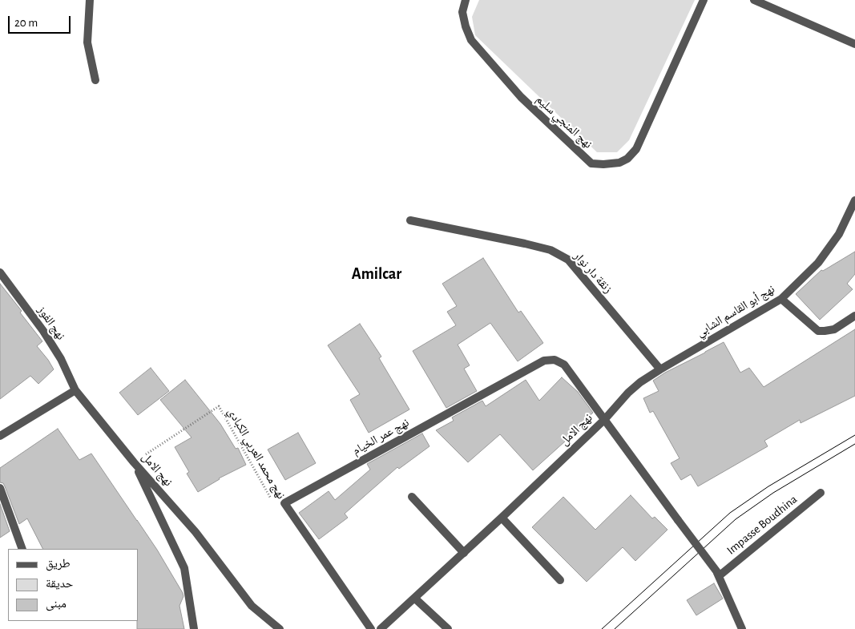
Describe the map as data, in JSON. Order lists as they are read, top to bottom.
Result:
{
  "streets": {
    "street": [
      "نهج المنجي سليم",
      "زنقة دار نوار",
      "نهج أبو القاسم الشابي",
      "نهج الفوز",
      "نهج الامل",
      "نهج عمر الخيام",
      "Impasse Boudhina"
    ],
    "path": ["نهج محمد العربي الكبادي"]
  },
  "crossings": [
    ["زنقة دار نوار", "نهج أبو القاسم الشابي"],
    ["نهج أبو القاسم الشابي", "نهج الامل"],
    ["نهج أبو القاسم الشابي", "نهج عمر الخيام"],
    ["نهج الفوز", "نهج الامل"],
    ["نهج الامل", "نهج عمر الخيام"],
    ["نهج الامل", "نهج محمد العربي الكبادي"],
    ["نهج الامل", "Impasse Boudhina"],
    ["نهج عمر الخيام", "نهج محمد العربي الكبادي"]
  ],
  "districts": ["Amilcar"],
  "legend": ["طريق", "حديقة", "مبنى"],
  "scale_bar": "20 m"
}
